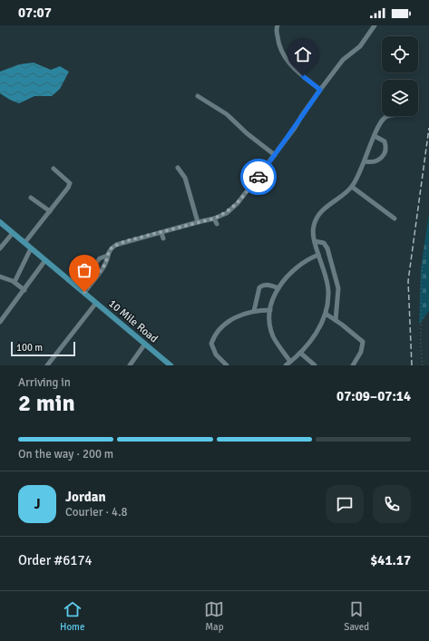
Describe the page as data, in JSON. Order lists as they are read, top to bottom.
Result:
{
  "streets": {
    "main road": ["10 Mile Road"]
  },
  "scale_bar": "100 m",
  "page": {
    "status": "07:07",
    "scale": "100 m",
    "heading": ["2 min", "Arriving in", "07:09–07:14"],
    "panel": [
      "Jordan",
      "Courier · 4.8",
      "Order #6174",
      "$41.17"
    ],
    "bar": "On the way · 200 m",
    "round": "J",
    "tabs": ["Home", "Map", "Saved"]
  }
}
